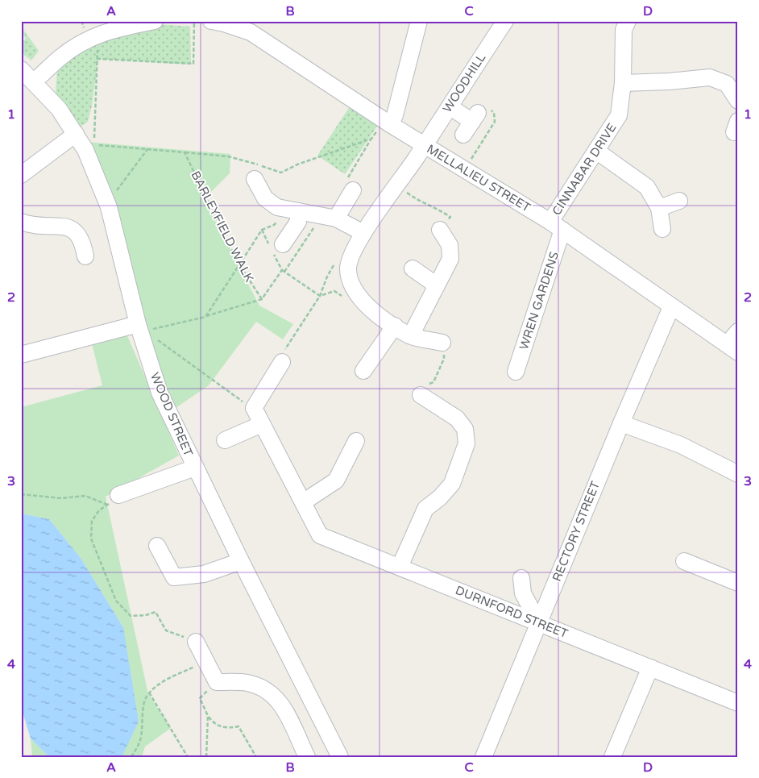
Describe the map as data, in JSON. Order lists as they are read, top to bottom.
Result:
{
  "streets": {
    "street": [
      "WOODHILL",
      "CINNABAR DRIVE",
      "MELLALIEU STREET",
      "WREN GARDENS",
      "WOOD STREET",
      "RECTORY STREET",
      "DURNFORD STREET"
    ],
    "path": ["BARLEYFIELD WALK"]
  },
  "crossings": [
    ["WOODHILL", "MELLALIEU STREET"],
    ["CINNABAR DRIVE", "MELLALIEU STREET"],
    ["CINNABAR DRIVE", "WREN GARDENS"],
    ["MELLALIEU STREET", "WREN GARDENS"],
    ["MELLALIEU STREET", "RECTORY STREET"],
    ["RECTORY STREET", "DURNFORD STREET"]
  ],
  "grid": {
    "columns": [
      "A",
      "B",
      "C",
      "D"
    ],
    "rows": [
      "1",
      "2",
      "3",
      "4"
    ]
  }
}
